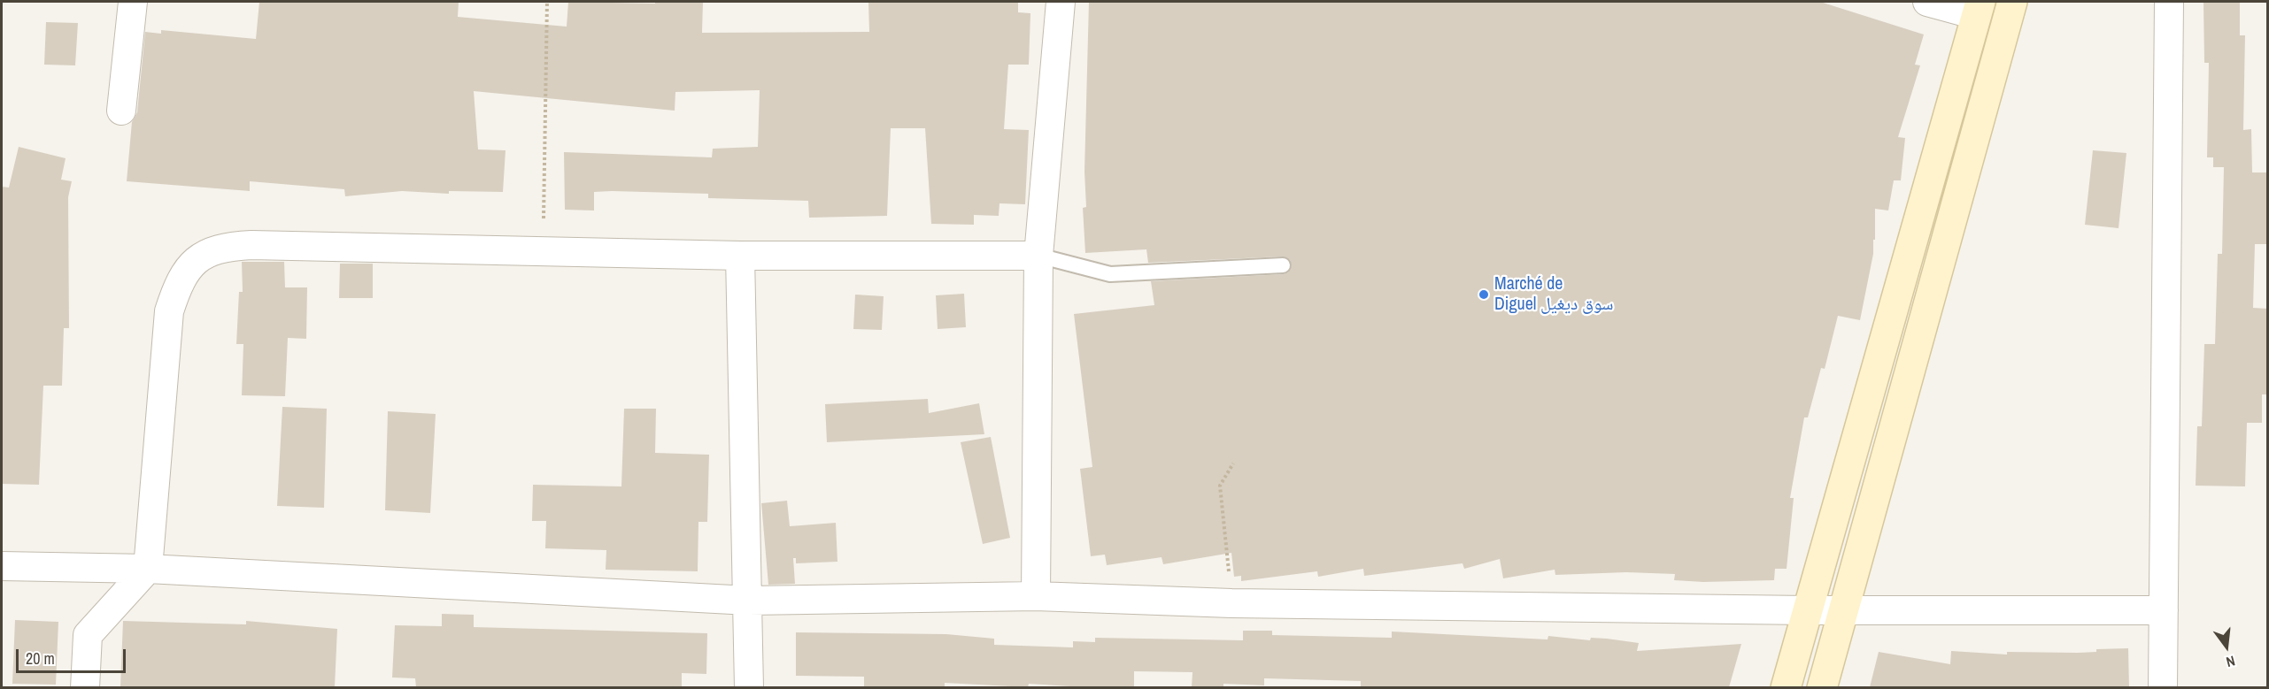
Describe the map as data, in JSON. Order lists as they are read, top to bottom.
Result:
{
  "places": ["Marché de Diguel سوق ديغيل"],
  "scale_bar": "20 m",
  "north": "bottom"
}
